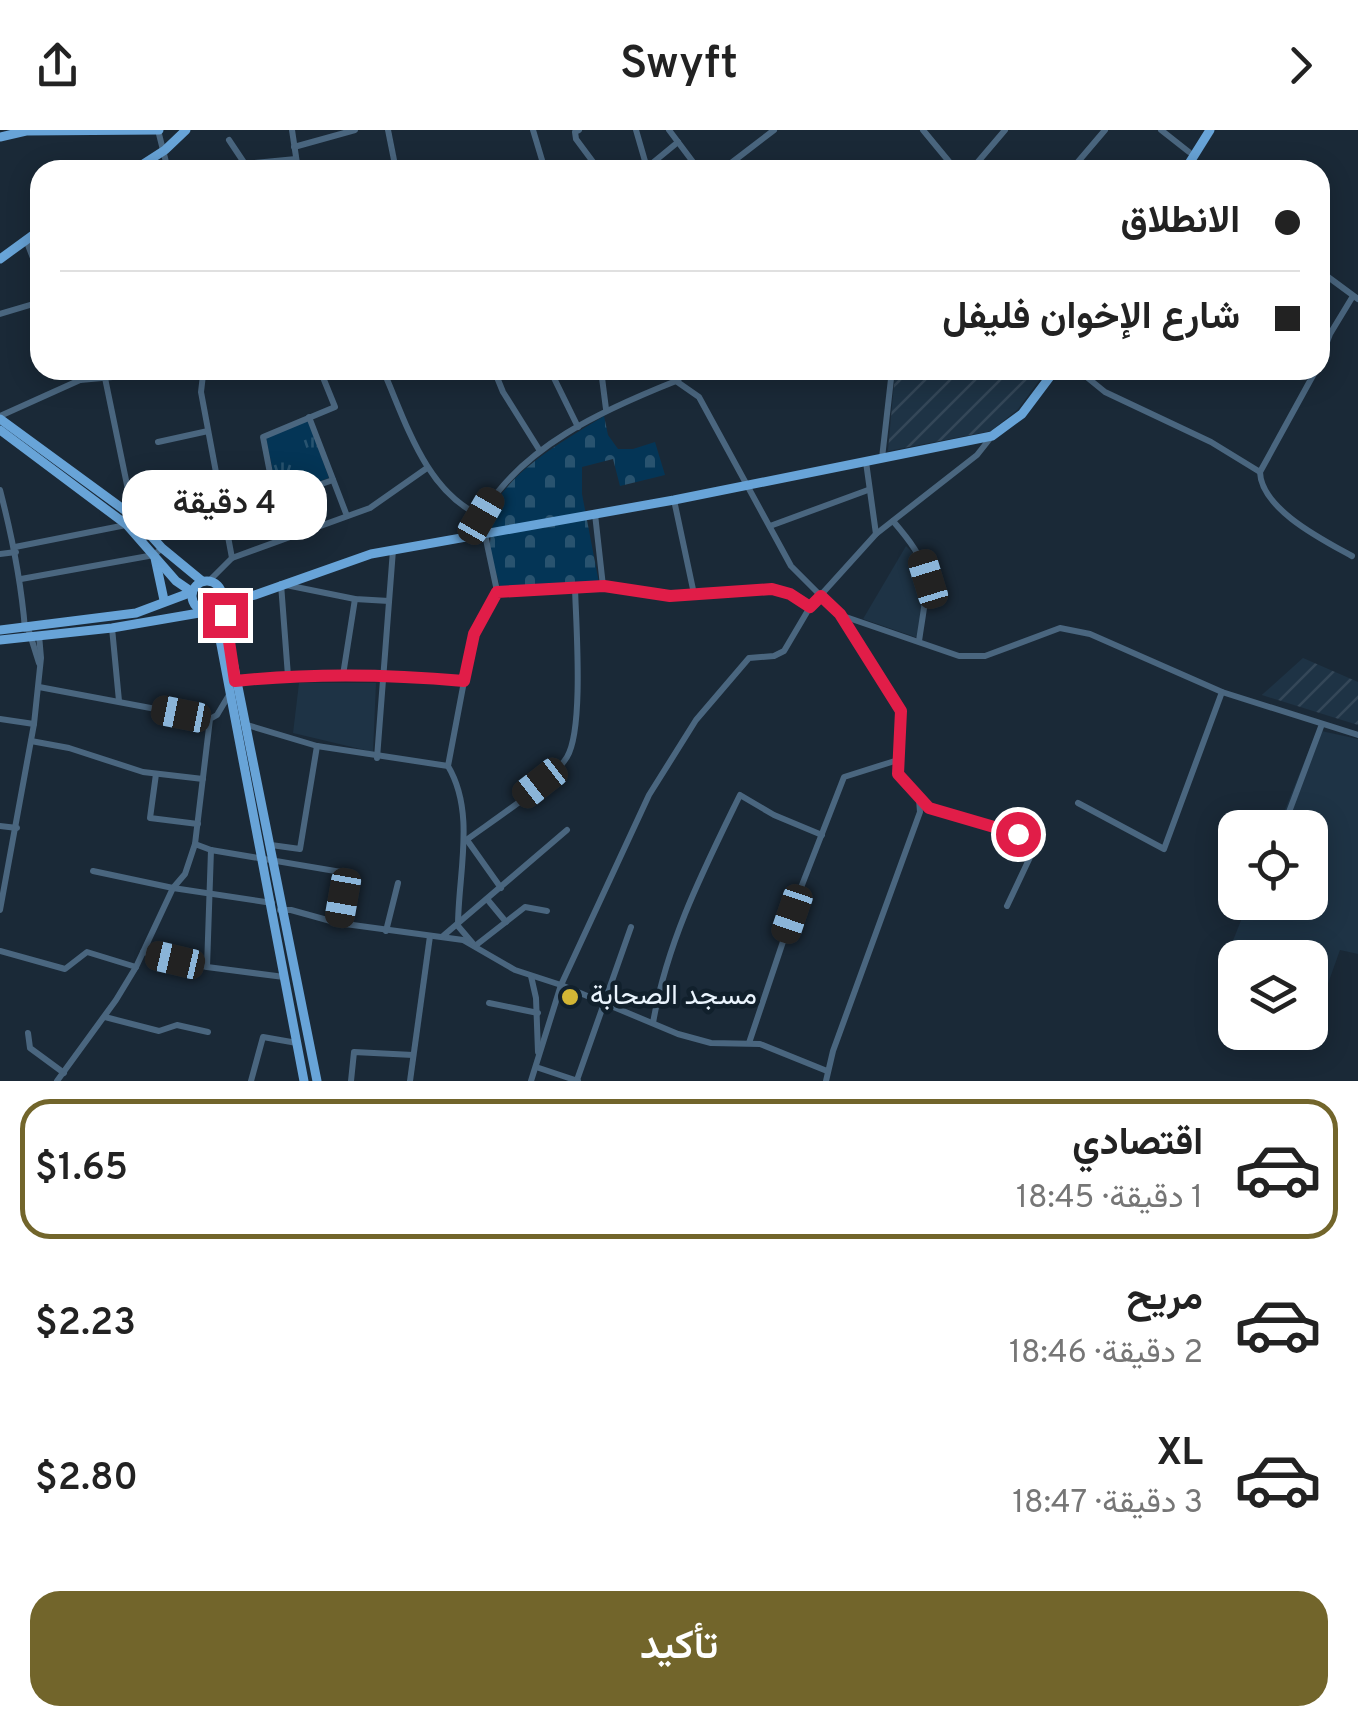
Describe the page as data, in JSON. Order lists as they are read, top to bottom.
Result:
{
  "places": ["مسجد الصحابة"],
  "page": {
    "header": "Swyft",
    "banner": ["الانطلاق", "شارع الإخوان فليفل"],
    "bubble": "4 دقيقة",
    "list": [
      {
        "name": "اقتصادي",
        "note": "1 دقيقة · 18:45",
        "value": "$1.65"
      },
      {
        "name": "مريح",
        "note": "2 دقيقة · 18:46",
        "value": "$2.23"
      },
      {
        "name": "XL",
        "note": "3 دقيقة · 18:47",
        "value": "$2.80"
      }
    ],
    "buttons": "تأكيد"
  }
}
